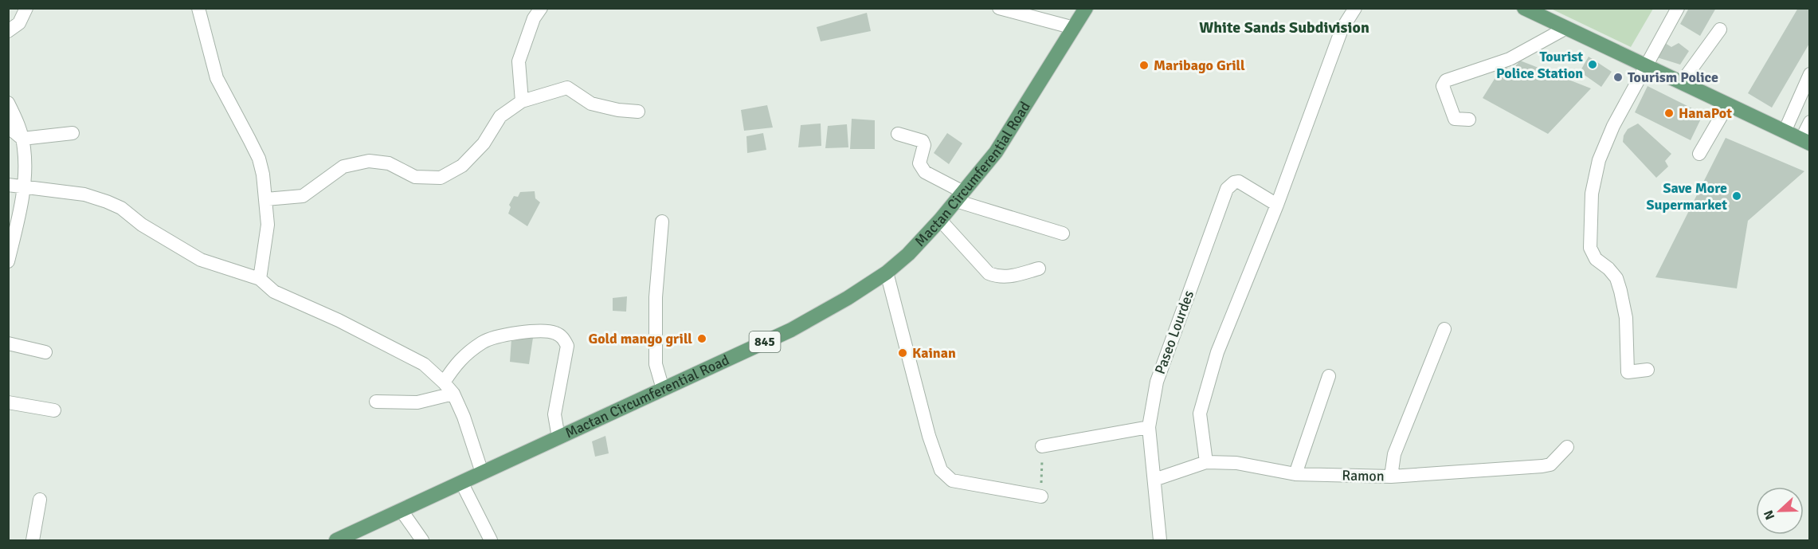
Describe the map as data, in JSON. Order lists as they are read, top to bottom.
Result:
{
  "streets": {
    "main road": ["Mactan Circumferential Road", "845"],
    "street": ["Paseo Lourdes", "Ramon"]
  },
  "crossings": [
    ["Paseo Lourdes", "Ramon"]
  ],
  "districts": ["White Sands Subdivision"],
  "places": [
    "Tourist Police Station",
    "Maribago Grill",
    "Tourism Police",
    "HanaPot",
    "Save More Supermarket",
    "Gold mango grill",
    "Kainan"
  ],
  "north": "left"
}
